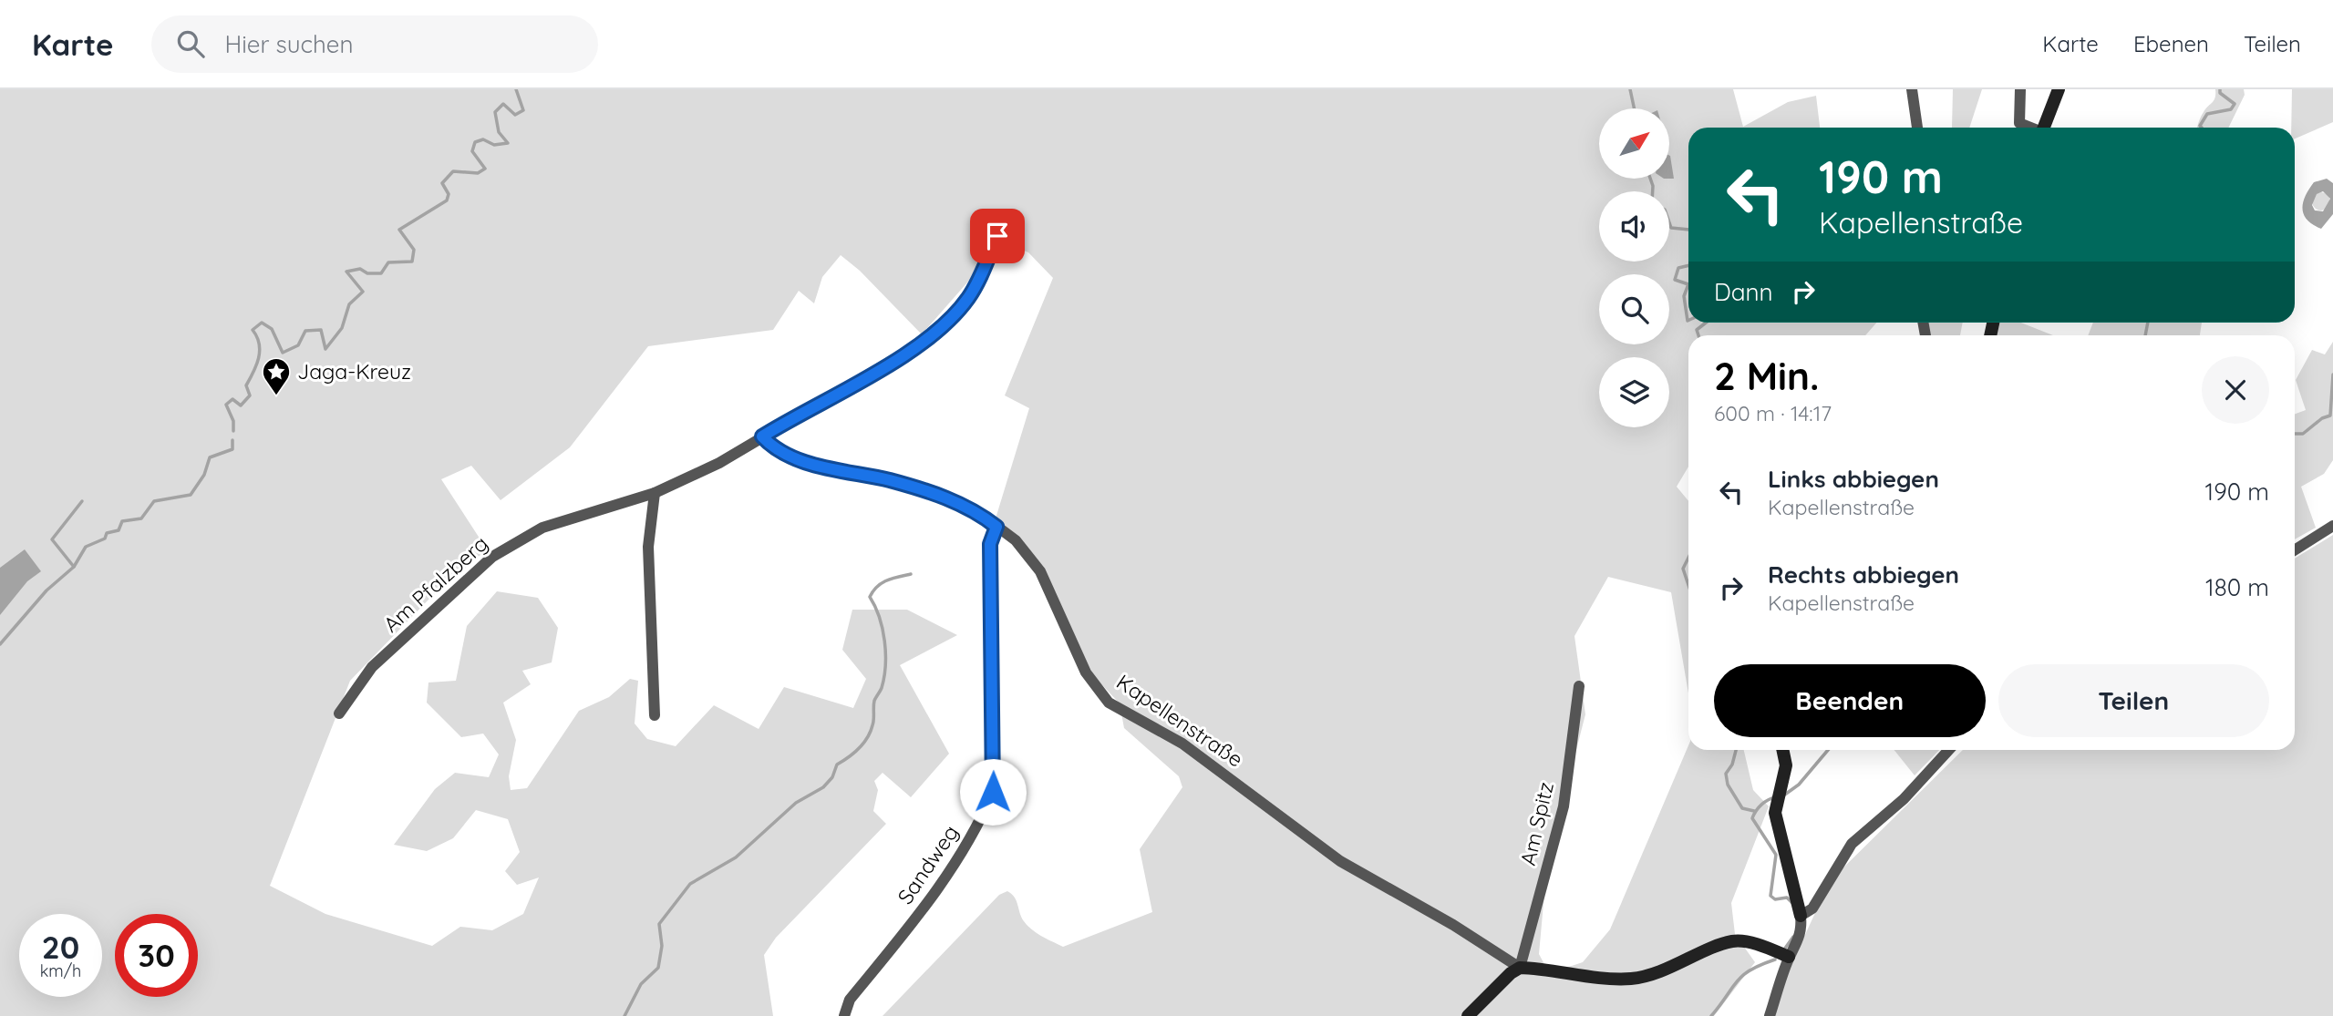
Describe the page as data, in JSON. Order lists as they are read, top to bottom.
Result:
{
  "streets": {
    "street": [
      "Am Pfalzberg",
      "Kapellenstraße",
      "Am Spitz",
      "Sandweg"
    ]
  },
  "crossings": [
    ["Am Pfalzberg", "Kapellenstraße"],
    ["Kapellenstraße", "Am Spitz"],
    ["Kapellenstraße", "Sandweg"]
  ],
  "places": {
    "place": ["Jaga-Kreuz"]
  },
  "north": "top right",
  "page": {
    "header": "Karte",
    "search": "Hier suchen",
    "nav": ["Karte", "Ebenen", "Teilen"],
    "turn": ["190 m", "Kapellenstraße"],
    "then": "Dann",
    "heading": ["2 Min.", "600 m · 14:17"],
    "list": [
      {
        "name": "Links abbiegen",
        "note": "Kapellenstraße",
        "value": "190 m"
      },
      {
        "name": "Rechts abbiegen",
        "note": "Kapellenstraße",
        "value": "180 m"
      }
    ],
    "buttons": ["Beenden", "Teilen"],
    "speed": "20 km/h",
    "limit": "30"
  }
}
